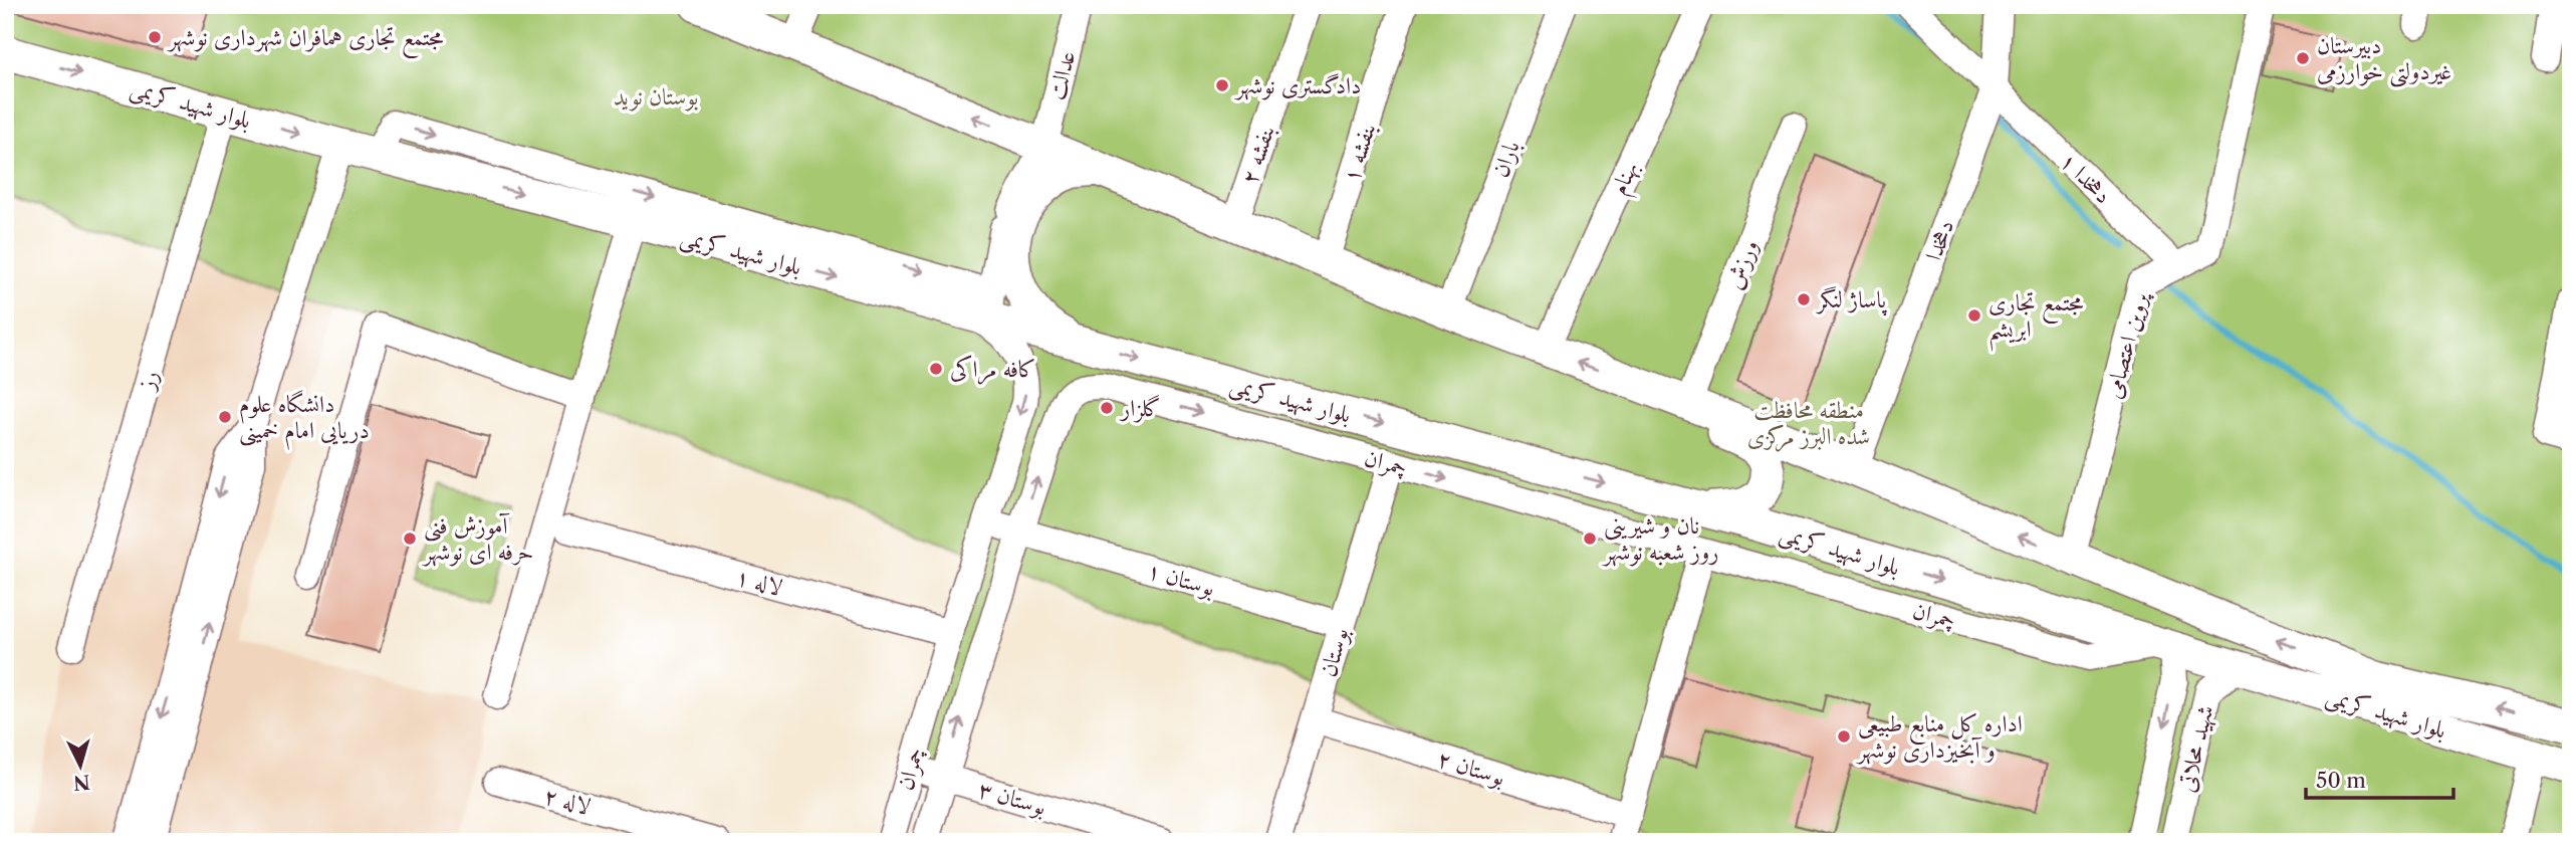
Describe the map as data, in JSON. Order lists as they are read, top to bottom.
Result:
{
  "streets": {
    "main road": ["بلوار شهید کریمی"],
    "street": [
      "عدالت",
      "بنفشه ۱",
      "بنفشه ۲",
      "باران",
      "بهنام",
      "دهخدا ۱",
      "دهخدا",
      "ورزش",
      "پروین اعتصامی",
      "رز",
      "چمران",
      "بوستان ۱",
      "لاله ۱",
      "بوستان",
      "شهید محلاتی",
      "بوستان ۲",
      "بوستان ۳",
      "لاله ۲"
    ]
  },
  "crossings": [
    ["عدالت", "بلوار شهید کریمی"],
    ["عدالت", "چمران"],
    ["بلوار شهید کریمی", "بنفشه ۱"],
    ["بلوار شهید کریمی", "بنفشه ۲"],
    ["بلوار شهید کریمی", "باران"],
    ["بلوار شهید کریمی", "بهنام"],
    ["بلوار شهید کریمی", "دهخدا"],
    ["بلوار شهید کریمی", "ورزش"],
    ["بلوار شهید کریمی", "پروین اعتصامی"],
    ["بلوار شهید کریمی", "رز"],
    ["بلوار شهید کریمی", "چمران"],
    ["بلوار شهید کریمی", "شهید محلاتی"],
    ["دهخدا ۱", "دهخدا"],
    ["دهخدا ۱", "پروین اعتصامی"],
    ["چمران", "بوستان ۱"],
    ["چمران", "لاله ۱"],
    ["چمران", "بوستان"],
    ["چمران", "بوستان ۳"],
    ["بوستان ۱", "بوستان"],
    ["بوستان", "بوستان ۲"]
  ],
  "parks": ["بوستان نوید", "منطقه محافظت شده البرز مرکزی"],
  "places": [
    "مجتمع تجاری همافران شهرداری نوشهر",
    "دبیرستان غیردولتی خوارزمی",
    "دادگستری نوشهر",
    "پاساژ لنگر",
    "مجتمع تجاری ابریشم",
    "کافه مراکی",
    "گلزار",
    "دانشگاه علوم دریایی امام خمینی",
    "آموزش فنی حرفه ای نوشهر",
    "نان و شیرینی روز شعبه نوشهر",
    "اداره كل منابع طبيعی و آبخيزداری نوشهر"
  ],
  "scale_bar": "50 m",
  "north": "bottom"
}
